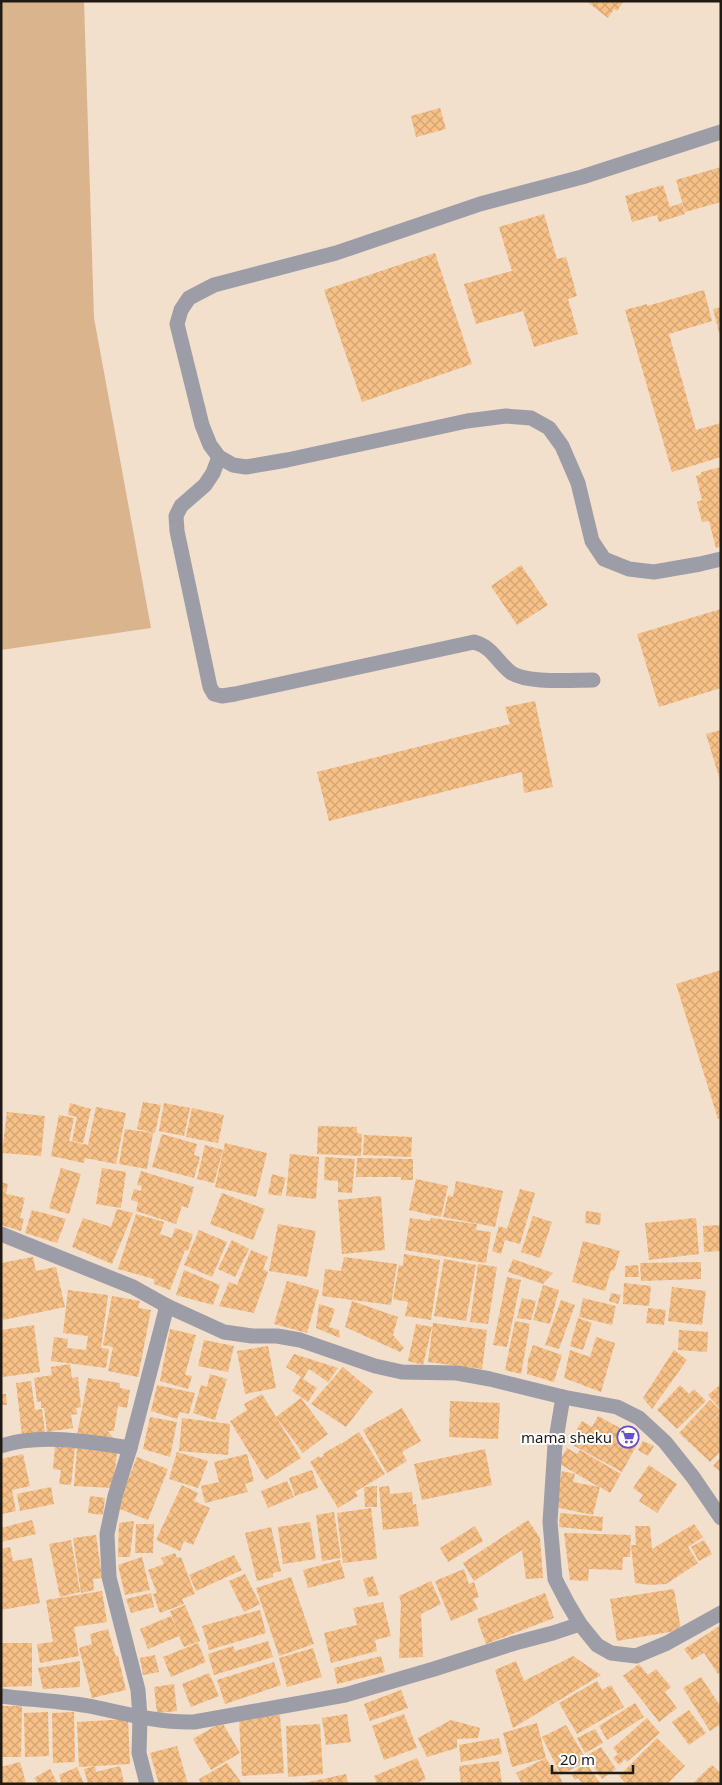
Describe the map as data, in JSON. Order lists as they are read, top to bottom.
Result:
{
  "places": {
    "supermarket": ["mama sheku"]
  },
  "scale_bar": "20 m"
}
